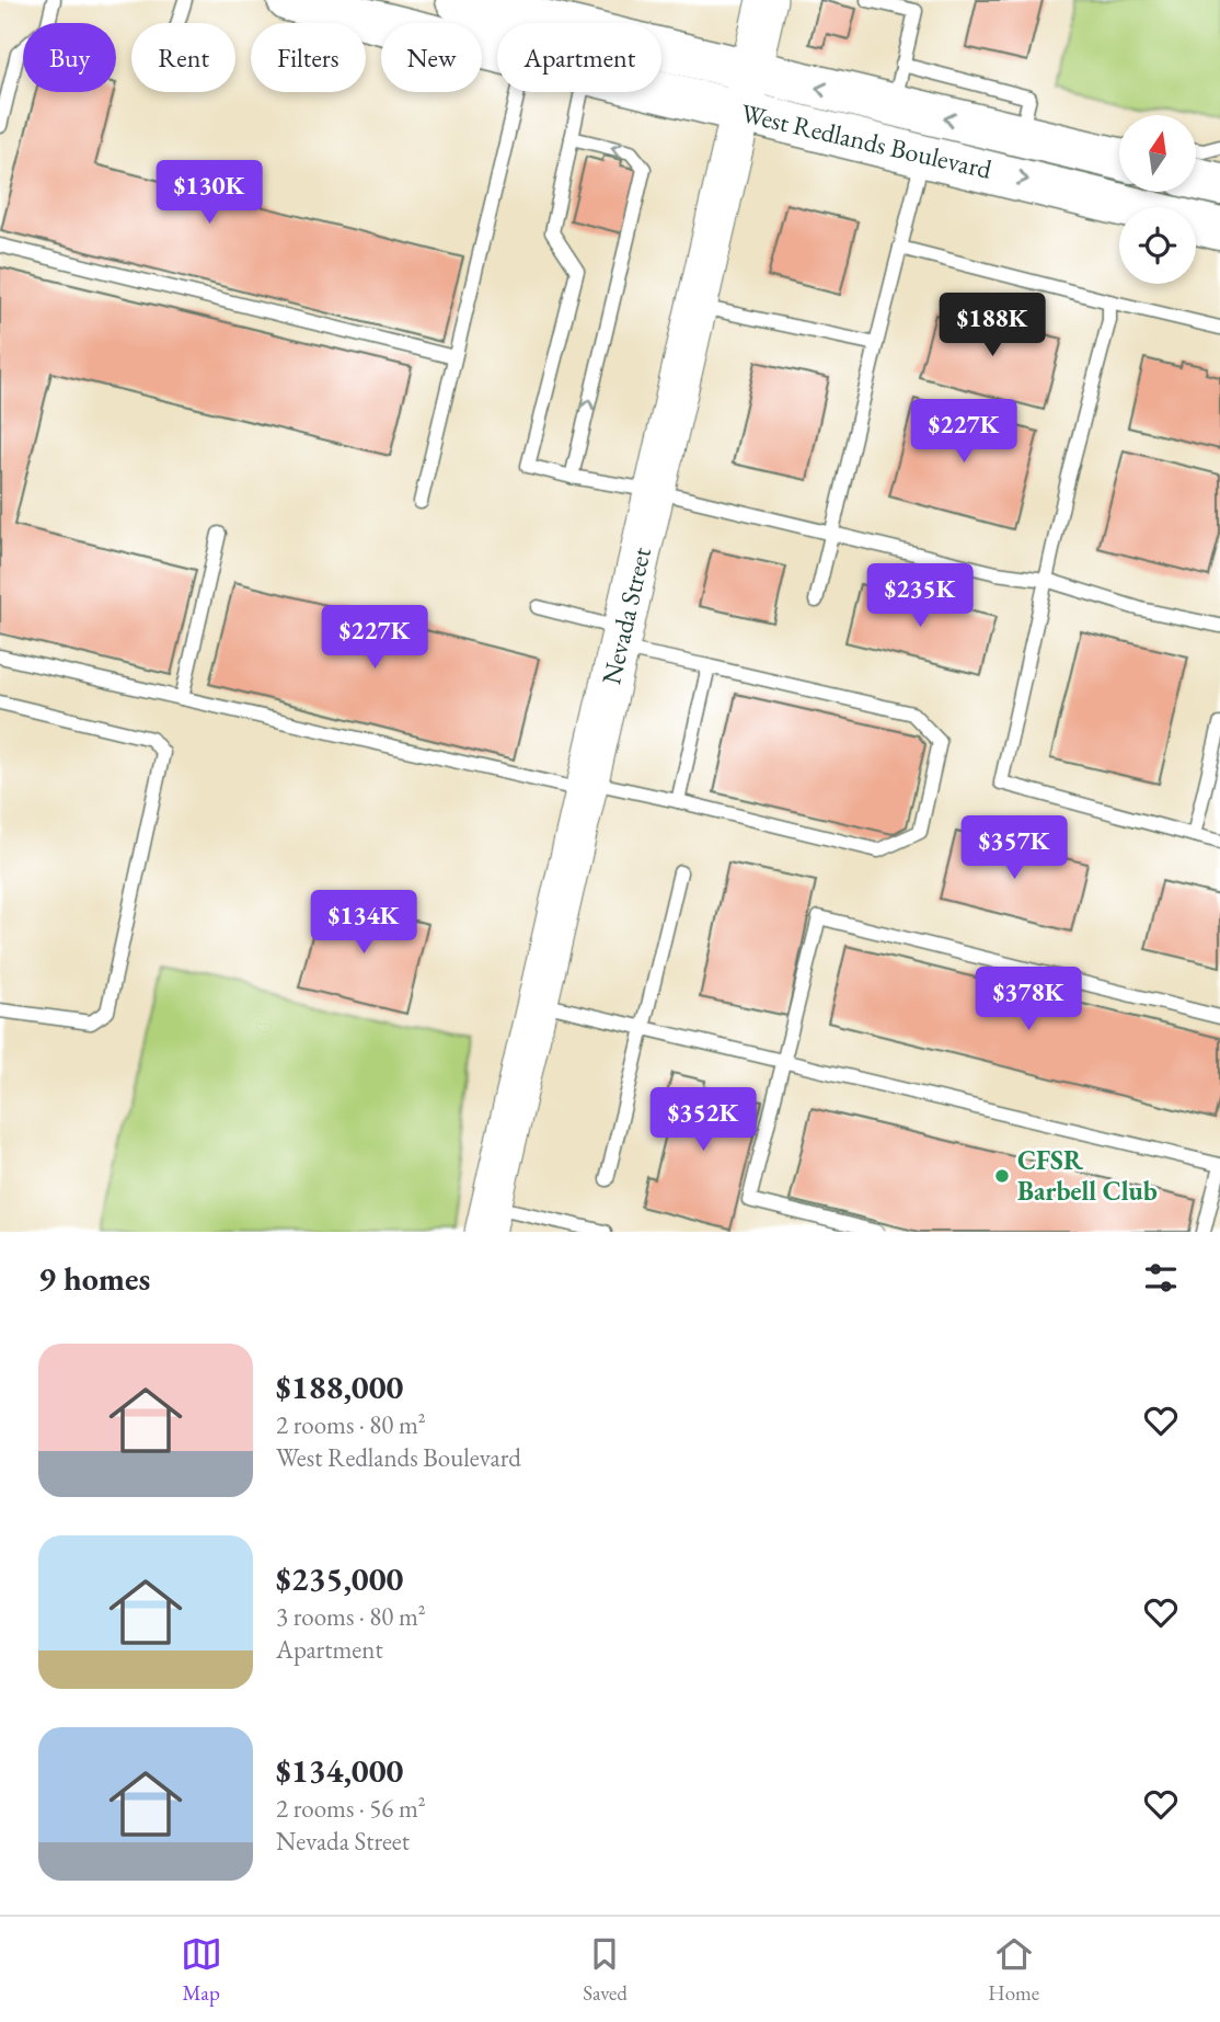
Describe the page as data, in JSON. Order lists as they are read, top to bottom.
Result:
{
  "streets": {
    "main road": ["West Redlands Boulevard"],
    "street": ["Nevada Street"]
  },
  "crossings": [
    ["West Redlands Boulevard", "Nevada Street"]
  ],
  "places": ["CFSR Barbell Club"],
  "north": "top",
  "page": {
    "chip": [
      "Buy",
      "Rent",
      "Filters",
      "New",
      "Apartment"
    ],
    "price": [
      "$130K",
      "$188K",
      "$227K",
      "$235K",
      "$227K",
      "$357K",
      "$134K",
      "$378K",
      "$352K"
    ],
    "heading": "9 homes",
    "list": [
      {
        "name": "$188,000",
        "note": "2 rooms · 80 m² · West Redlands Boulevard"
      },
      {
        "name": "$235,000",
        "note": "3 rooms · 80 m² · Apartment"
      },
      {
        "name": "$134,000",
        "note": "2 rooms · 56 m² · Nevada Street"
      }
    ],
    "tabs": ["Map", "Saved", "Home"]
  }
}
